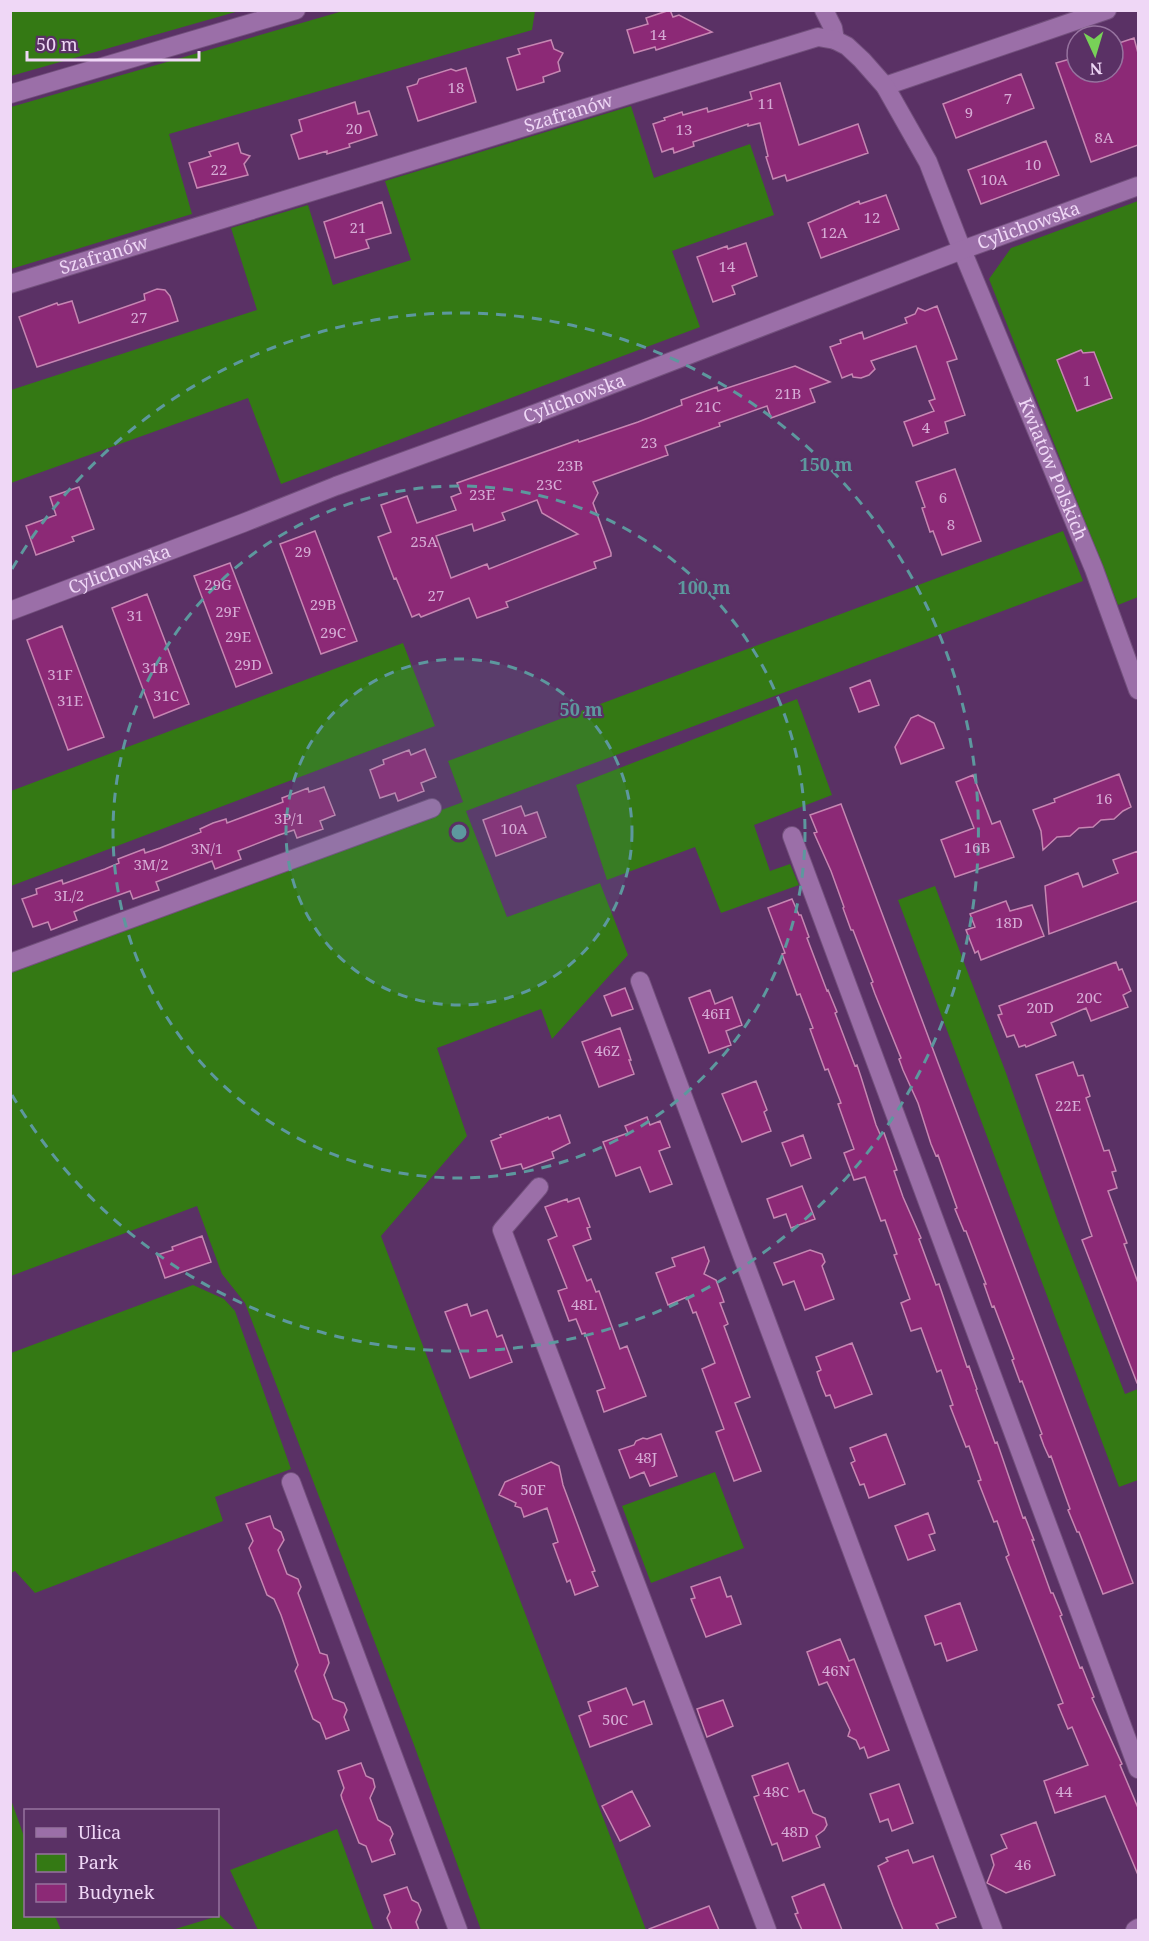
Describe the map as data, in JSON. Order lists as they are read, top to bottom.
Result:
{
  "streets": {
    "street": ["Szafranów", "Cylichowska", "Kwiatów Polskich"]
  },
  "crossings": [
    ["Cylichowska", "Kwiatów Polskich"]
  ],
  "house_numbers": [
    "14",
    "18",
    "7",
    "11",
    "9",
    "20",
    "13",
    "8A",
    "10",
    "22",
    "10A",
    "12",
    "21",
    "12A",
    "14",
    "27",
    "1",
    "21B",
    "21C",
    "4",
    "23",
    "23B",
    "23C",
    "23E",
    "6",
    "8",
    "25A",
    "29",
    "29G",
    "27",
    "29B",
    "29F",
    "31",
    "29C",
    "29E",
    "29D",
    "31B",
    "31F",
    "31C",
    "31E",
    "16",
    "3P/1",
    "10A",
    "16B",
    "3N/1",
    "3M/2",
    "3L/2",
    "18D",
    "20C",
    "20D",
    "46H",
    "46Z",
    "22E",
    "48L",
    "48J",
    "50F",
    "46N",
    "50C",
    "48C",
    "44",
    "48D",
    "46"
  ],
  "legend": ["Ulica", "Park", "Budynek"],
  "scale_bar": "50 m",
  "north": "bottom",
  "rings": ["150 m", "100 m", "50 m"]
}
